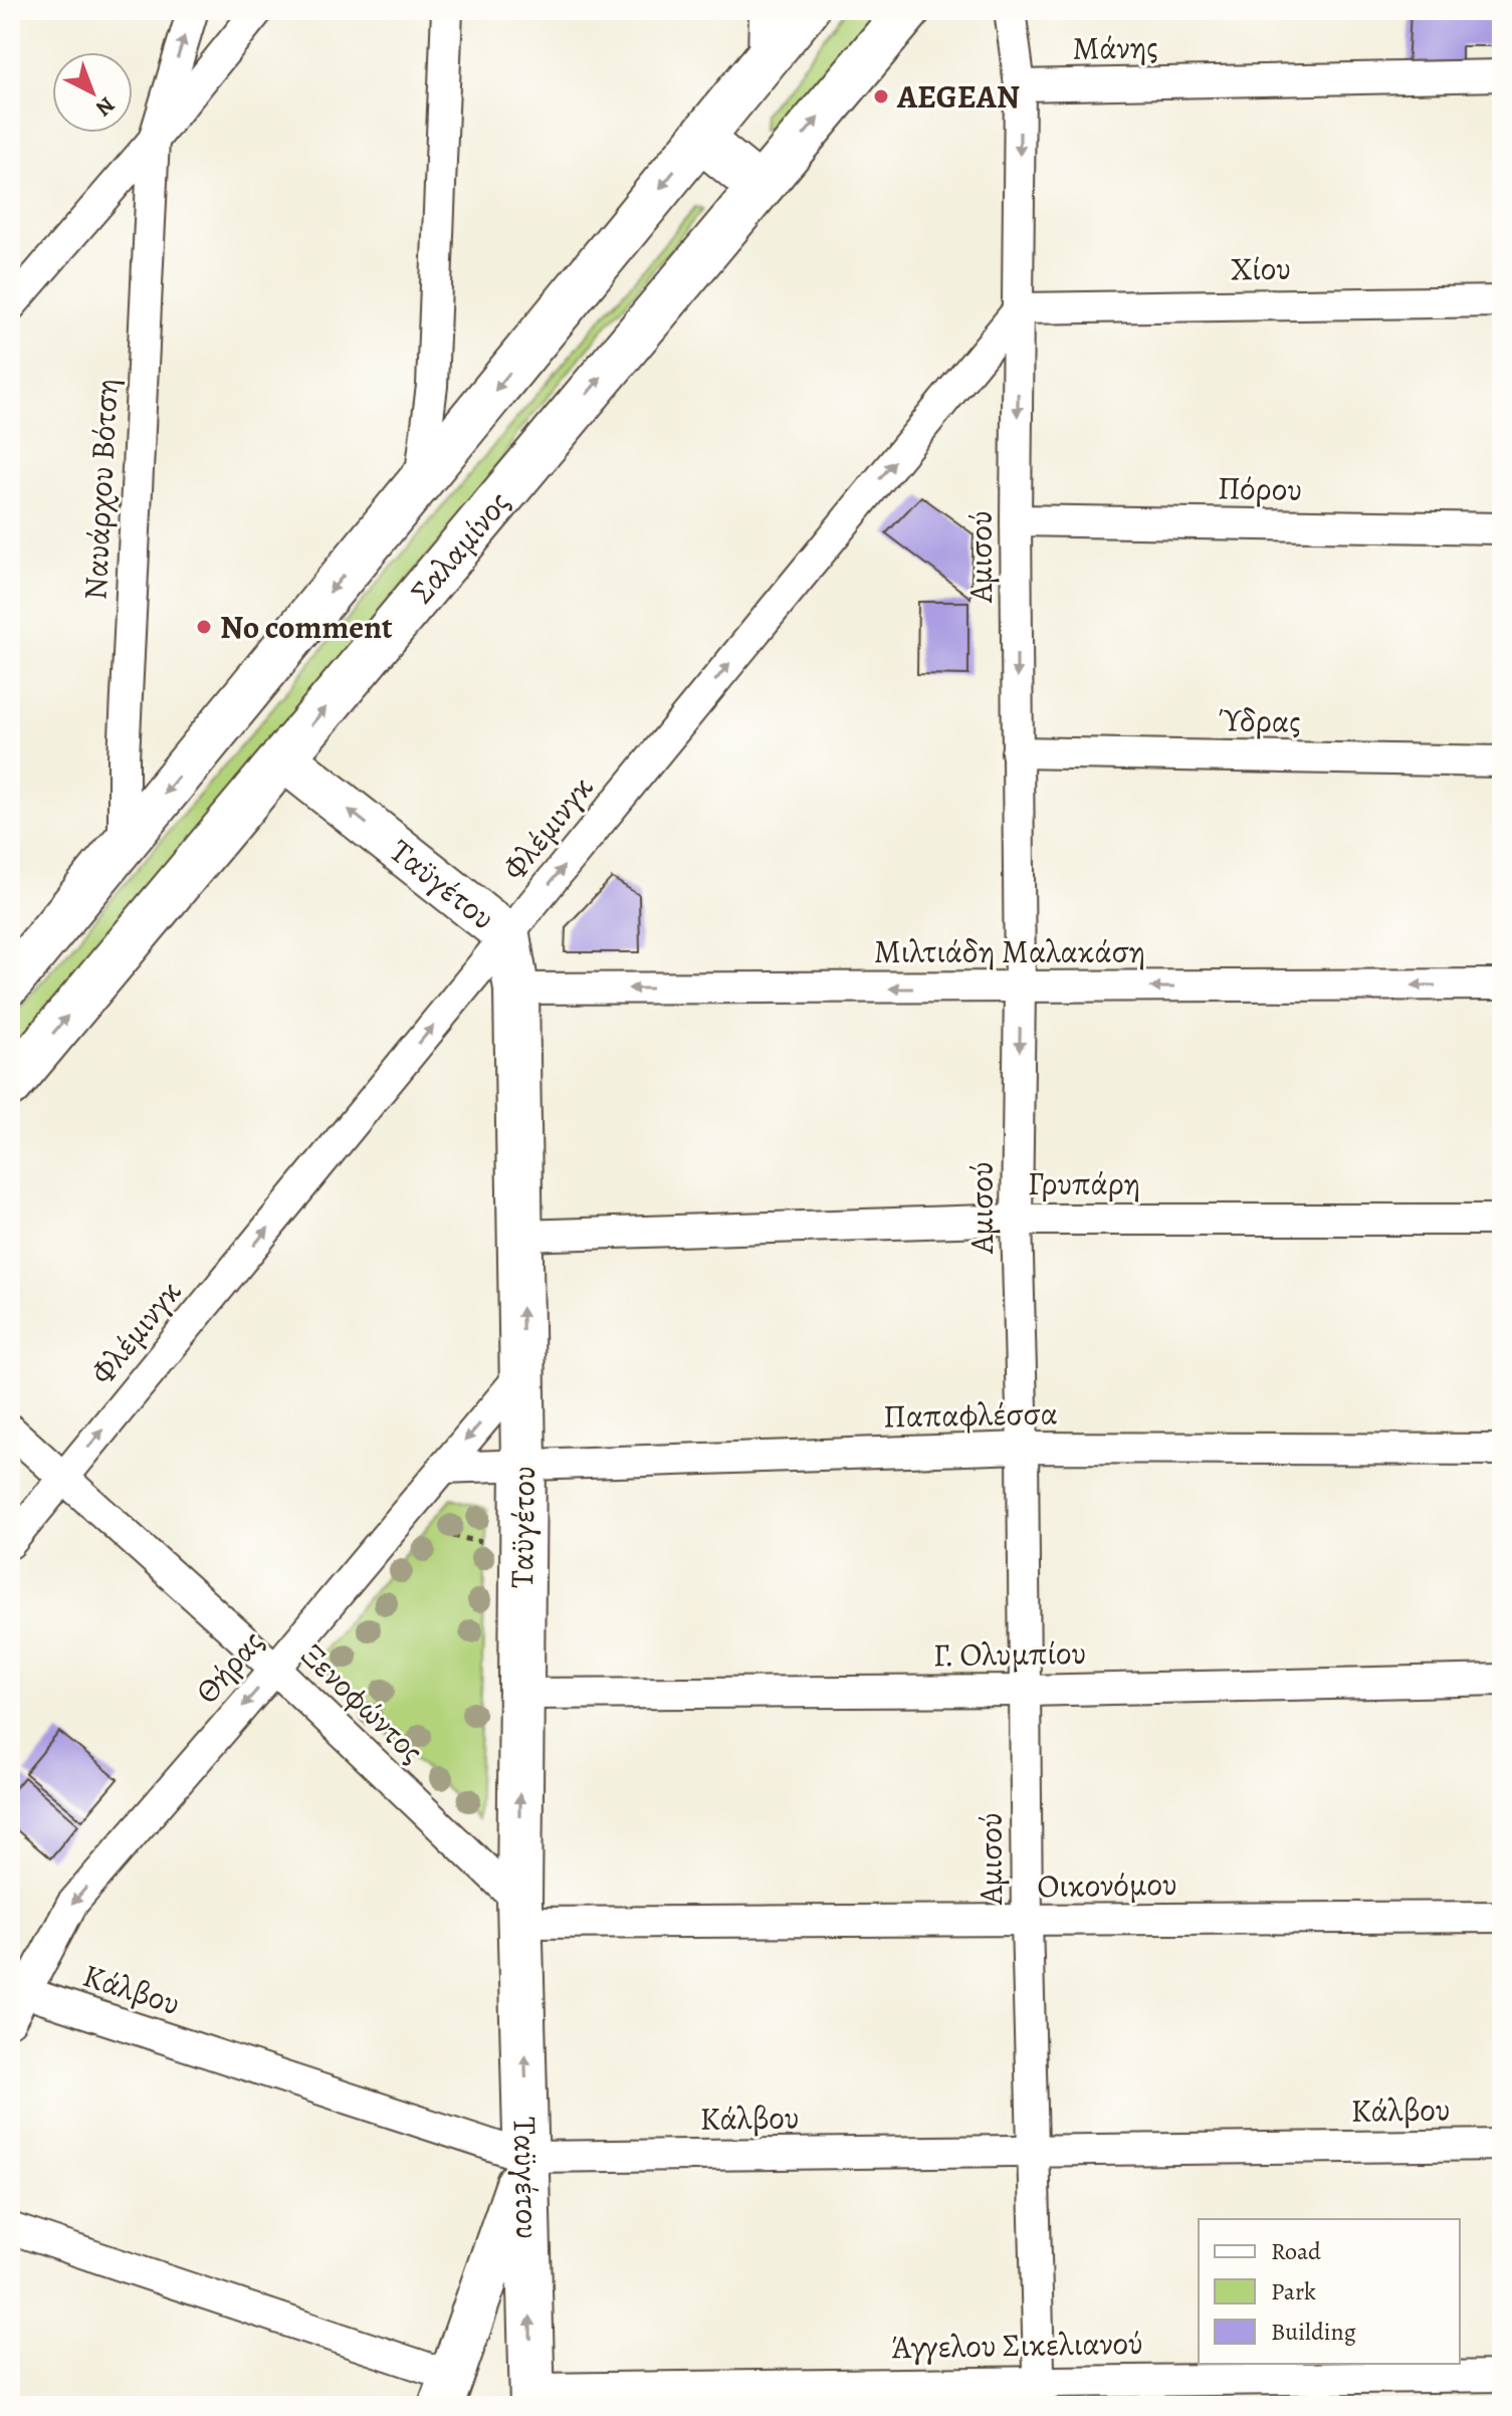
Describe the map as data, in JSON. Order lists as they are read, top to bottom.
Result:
{
  "streets": {
    "main road": ["Σαλαμίνος", "Ταϋγέτου"],
    "street": [
      "Μάνης",
      "Χίου",
      "Πόρου",
      "Ναυάρχου Βότση",
      "Αμισού",
      "Ύδρας",
      "Φλέμινγκ",
      "Μιλτιάδη Μαλακάση",
      "Γρυπάρη",
      "Παπαφλέσσα",
      "Γ. Ολυμπίου",
      "Θήρας",
      "Ξενοφώντος",
      "Οικονόμου",
      "Κάλβου",
      "Άγγελου Σικελιανού"
    ]
  },
  "crossings": [
    ["Μάνης", "Αμισού"],
    ["Χίου", "Αμισού"],
    ["Χίου", "Φλέμινγκ"],
    ["Πόρου", "Αμισού"],
    ["Σαλαμίνος", "Ταϋγέτου"],
    ["Αμισού", "Ύδρας"],
    ["Αμισού", "Φλέμινγκ"],
    ["Αμισού", "Μιλτιάδη Μαλακάση"],
    ["Αμισού", "Γρυπάρη"],
    ["Αμισού", "Παπαφλέσσα"],
    ["Αμισού", "Γ. Ολυμπίου"],
    ["Αμισού", "Οικονόμου"],
    ["Αμισού", "Κάλβου"],
    ["Αμισού", "Άγγελου Σικελιανού"],
    ["Φλέμινγκ", "Ταϋγέτου"],
    ["Φλέμινγκ", "Ξενοφώντος"],
    ["Ταϋγέτου", "Μιλτιάδη Μαλακάση"],
    ["Ταϋγέτου", "Γρυπάρη"],
    ["Ταϋγέτου", "Παπαφλέσσα"],
    ["Ταϋγέτου", "Γ. Ολυμπίου"],
    ["Ταϋγέτου", "Θήρας"],
    ["Ταϋγέτου", "Ξενοφώντος"],
    ["Ταϋγέτου", "Οικονόμου"],
    ["Ταϋγέτου", "Κάλβου"],
    ["Ταϋγέτου", "Άγγελου Σικελιανού"],
    ["Παπαφλέσσα", "Θήρας"],
    ["Θήρας", "Ξενοφώντος"],
    ["Θήρας", "Κάλβου"],
    ["Ξενοφώντος", "Οικονόμου"]
  ],
  "one_way": [
    "Αμισού",
    "Φλέμινγκ",
    "Ταϋγέτου",
    "Μιλτιάδη Μαλακάση",
    "Θήρας"
  ],
  "places": ["AEGEAN", "No comment"],
  "legend": ["Road", "Park", "Building"],
  "north": "bottom right"
}
